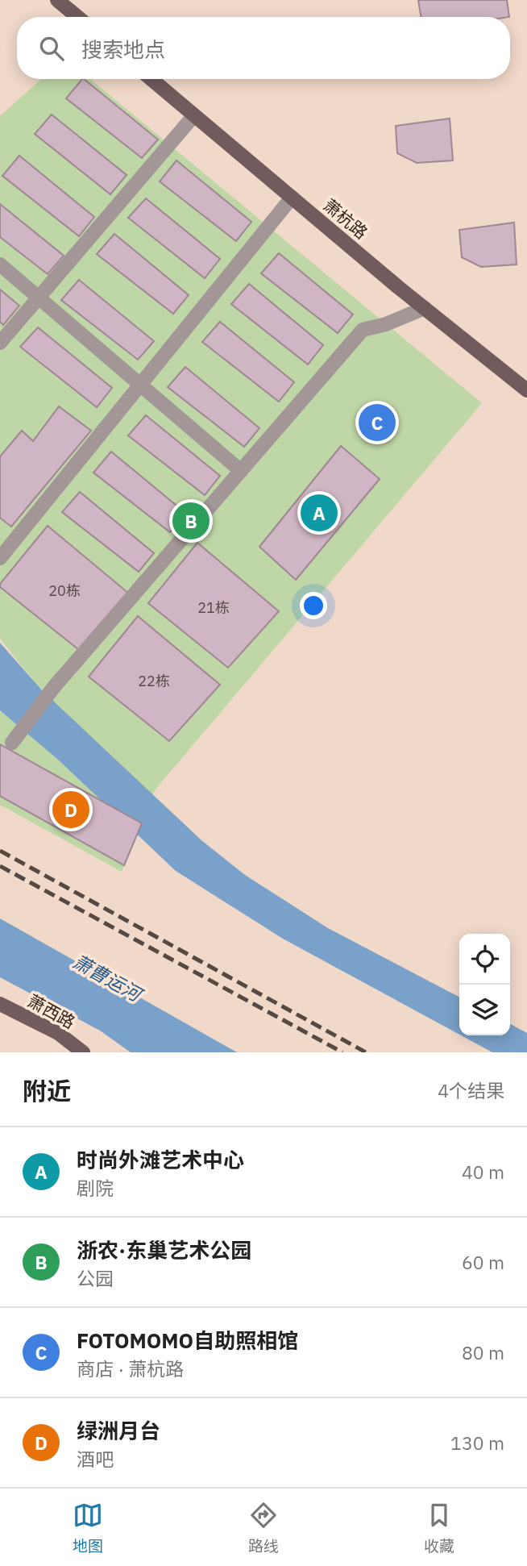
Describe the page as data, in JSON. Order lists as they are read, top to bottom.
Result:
{
  "streets": {
    "main road": ["萧杭路", "萧西路"]
  },
  "water": ["萧曹运河"],
  "house_numbers": ["20栋", "21栋", "22栋"],
  "page": {
    "search": "搜索地点",
    "pins": [
      "C",
      "A",
      "B",
      "D"
    ],
    "heading": ["附近", "4个结果"],
    "list": [
      {
        "mark": "A",
        "name": "时尚外滩艺术中心",
        "note": "剧院",
        "value": "40 m"
      },
      {
        "mark": "B",
        "name": "浙农·东巢艺术公园",
        "note": "公园",
        "value": "60 m"
      },
      {
        "mark": "C",
        "name": "FOTOMOMO自助照相馆",
        "note": "商店 · 萧杭路",
        "value": "80 m"
      },
      {
        "mark": "D",
        "name": "绿洲月台",
        "note": "酒吧",
        "value": "130 m"
      }
    ],
    "nav": ["地图", "路线", "收藏"]
  }
}
